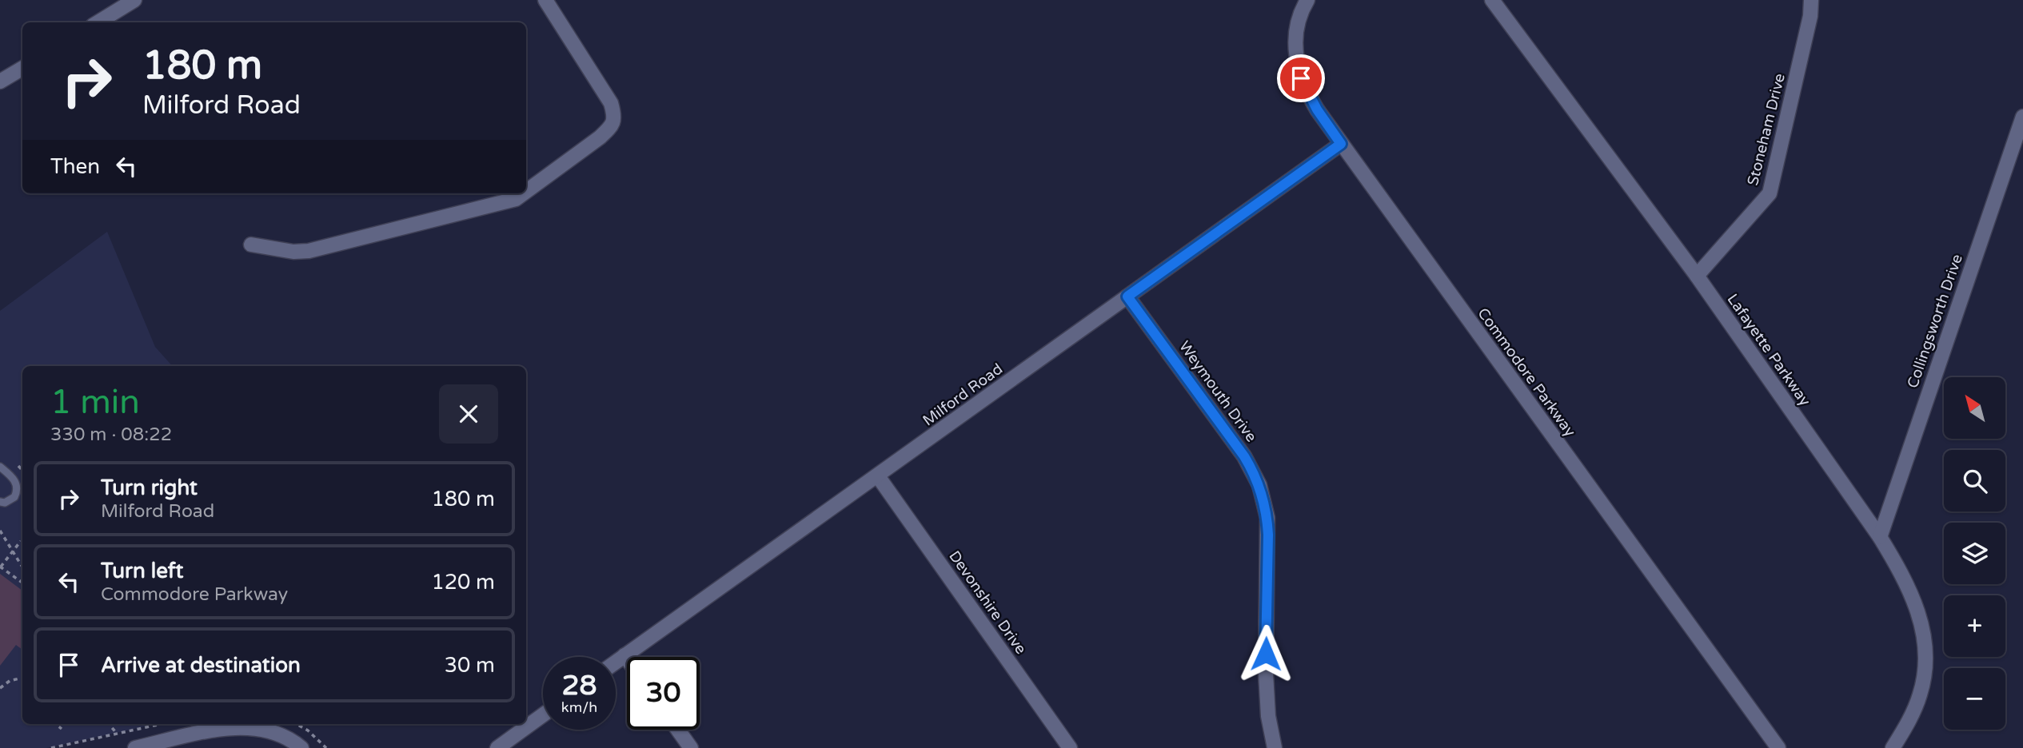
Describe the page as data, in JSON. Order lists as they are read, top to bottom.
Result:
{
  "streets": {
    "street": [
      "Stoneham Drive",
      "Collingsworth Drive",
      "Lafayette Parkway",
      "Commodore Parkway",
      "Weymouth Drive",
      "Milford Road",
      "Devonshire Drive"
    ]
  },
  "crossings": [
    ["Stoneham Drive", "Lafayette Parkway"],
    ["Collingsworth Drive", "Lafayette Parkway"],
    ["Commodore Parkway", "Milford Road"],
    ["Weymouth Drive", "Milford Road"],
    ["Milford Road", "Devonshire Drive"]
  ],
  "north": "top left",
  "page": {
    "turn": ["180 m", "Milford Road"],
    "then": "Then",
    "heading": ["1 min", "330 m · 08:22"],
    "map_buttons": ["+", "−"],
    "list": [
      {
        "name": "Turn right",
        "note": "Milford Road",
        "value": "180 m"
      },
      {
        "name": "Turn left",
        "note": "Commodore Parkway",
        "value": "120 m"
      },
      {
        "name": "Arrive at destination",
        "value": "30 m"
      }
    ],
    "speed": "28 km/h",
    "limit": "30"
  }
}
